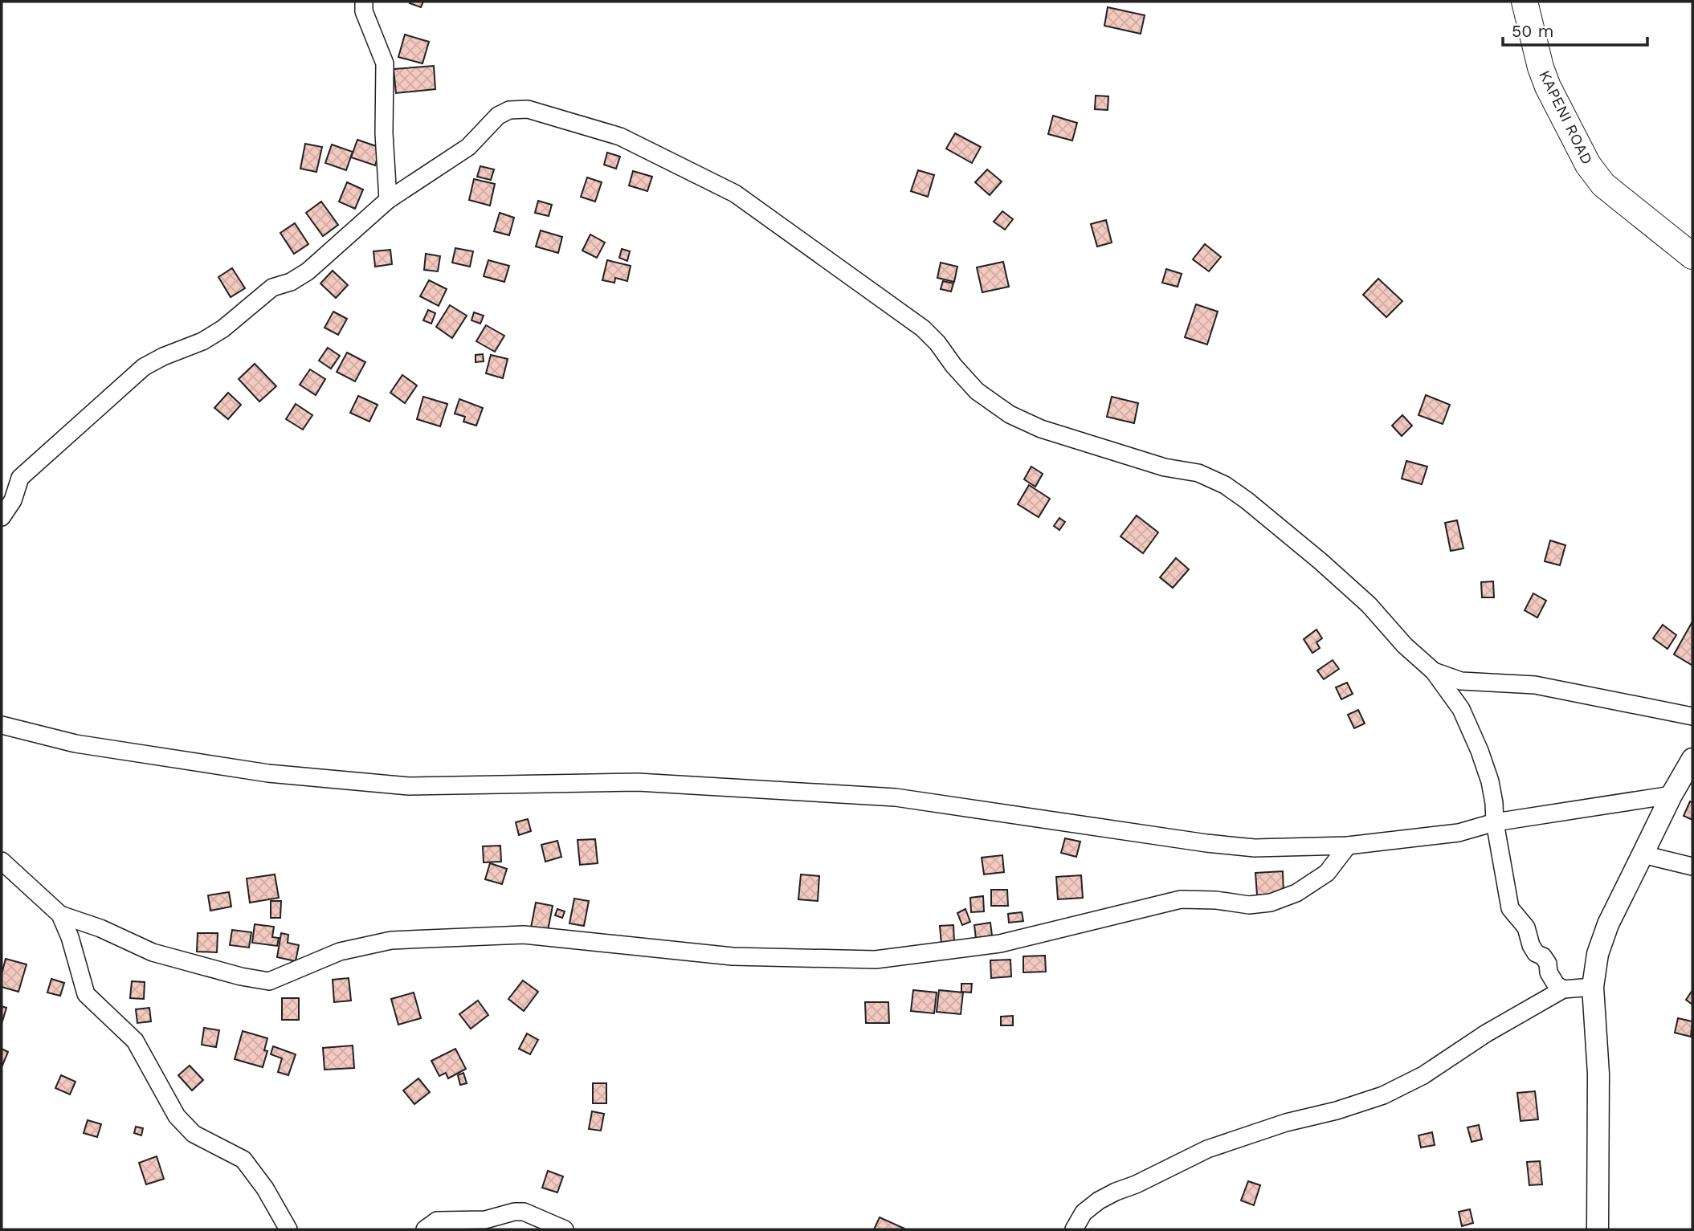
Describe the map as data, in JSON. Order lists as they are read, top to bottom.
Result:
{
  "streets": {
    "main road": ["KAPENI ROAD"]
  },
  "scale_bar": "50 m"
}
